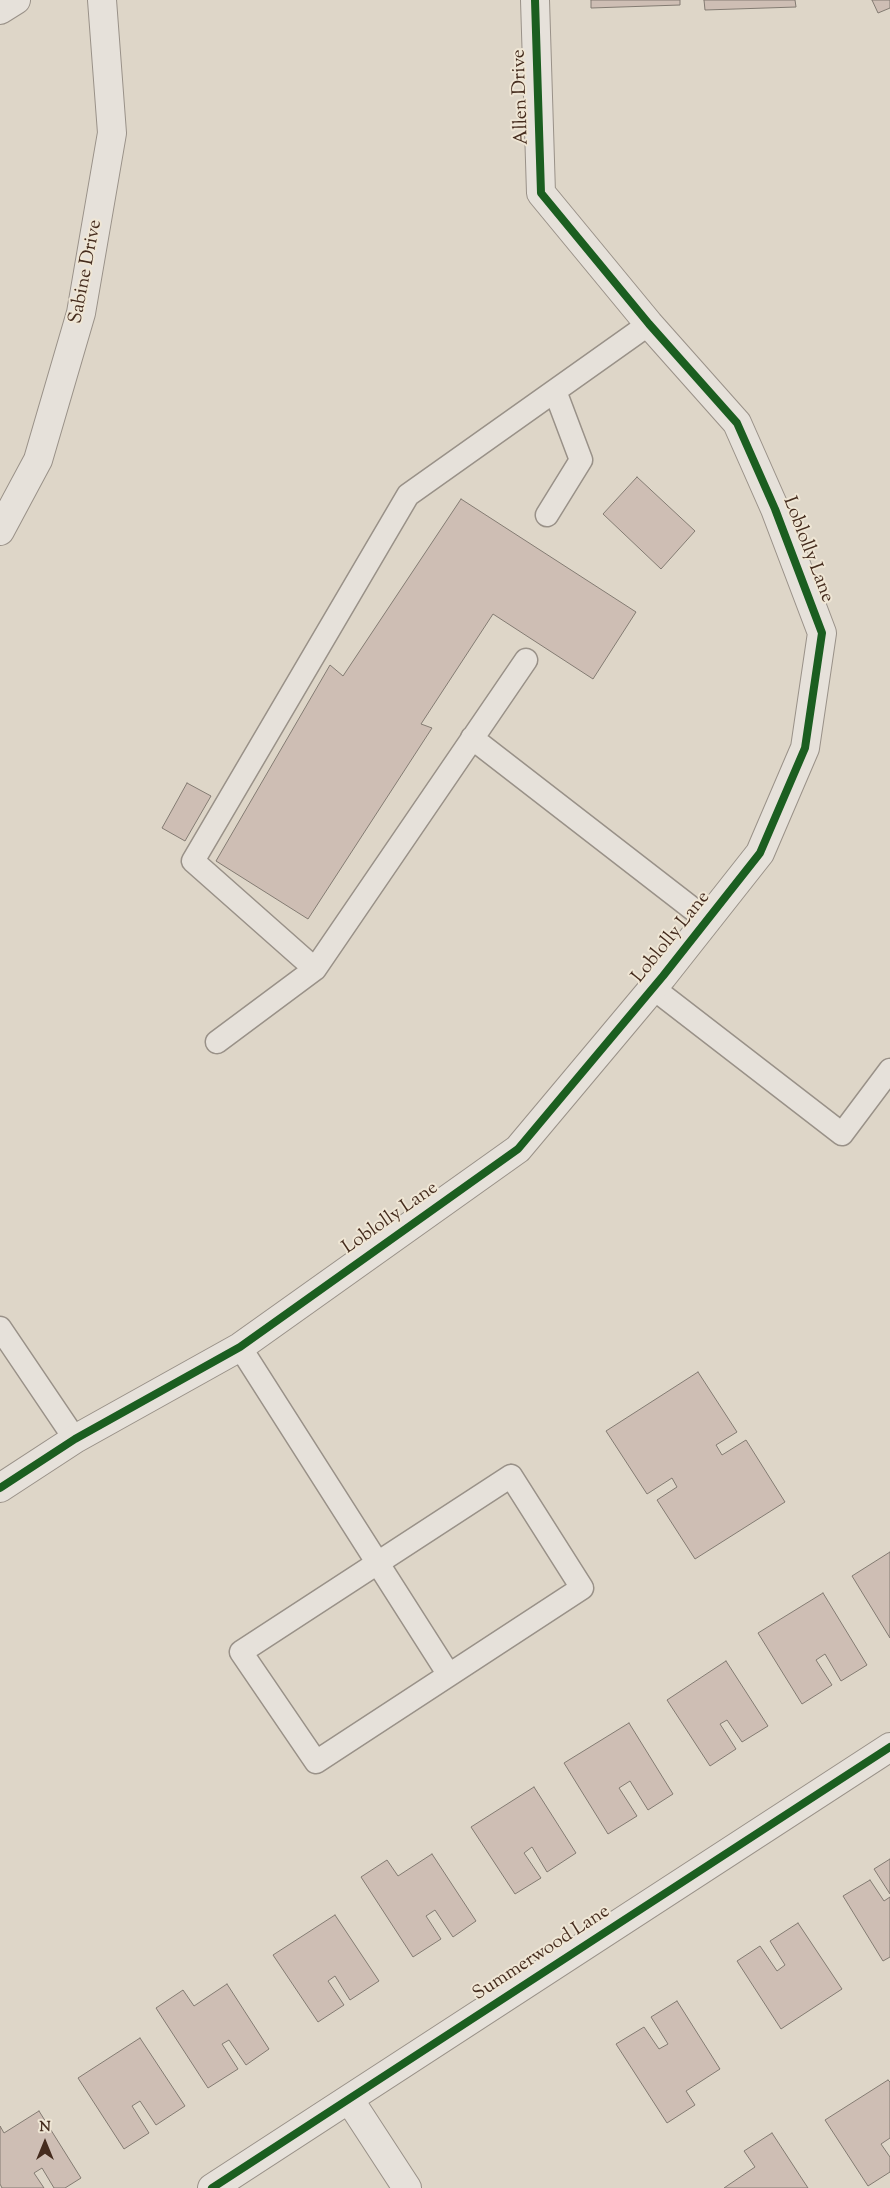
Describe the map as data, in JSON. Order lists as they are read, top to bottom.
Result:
{
  "streets": {
    "street": [
      "Allen Drive",
      "Sabine Drive",
      "Loblolly Lane",
      "Summerwood Lane"
    ]
  },
  "crossings": [
    ["Allen Drive", "Loblolly Lane"]
  ],
  "north": "top"
}
